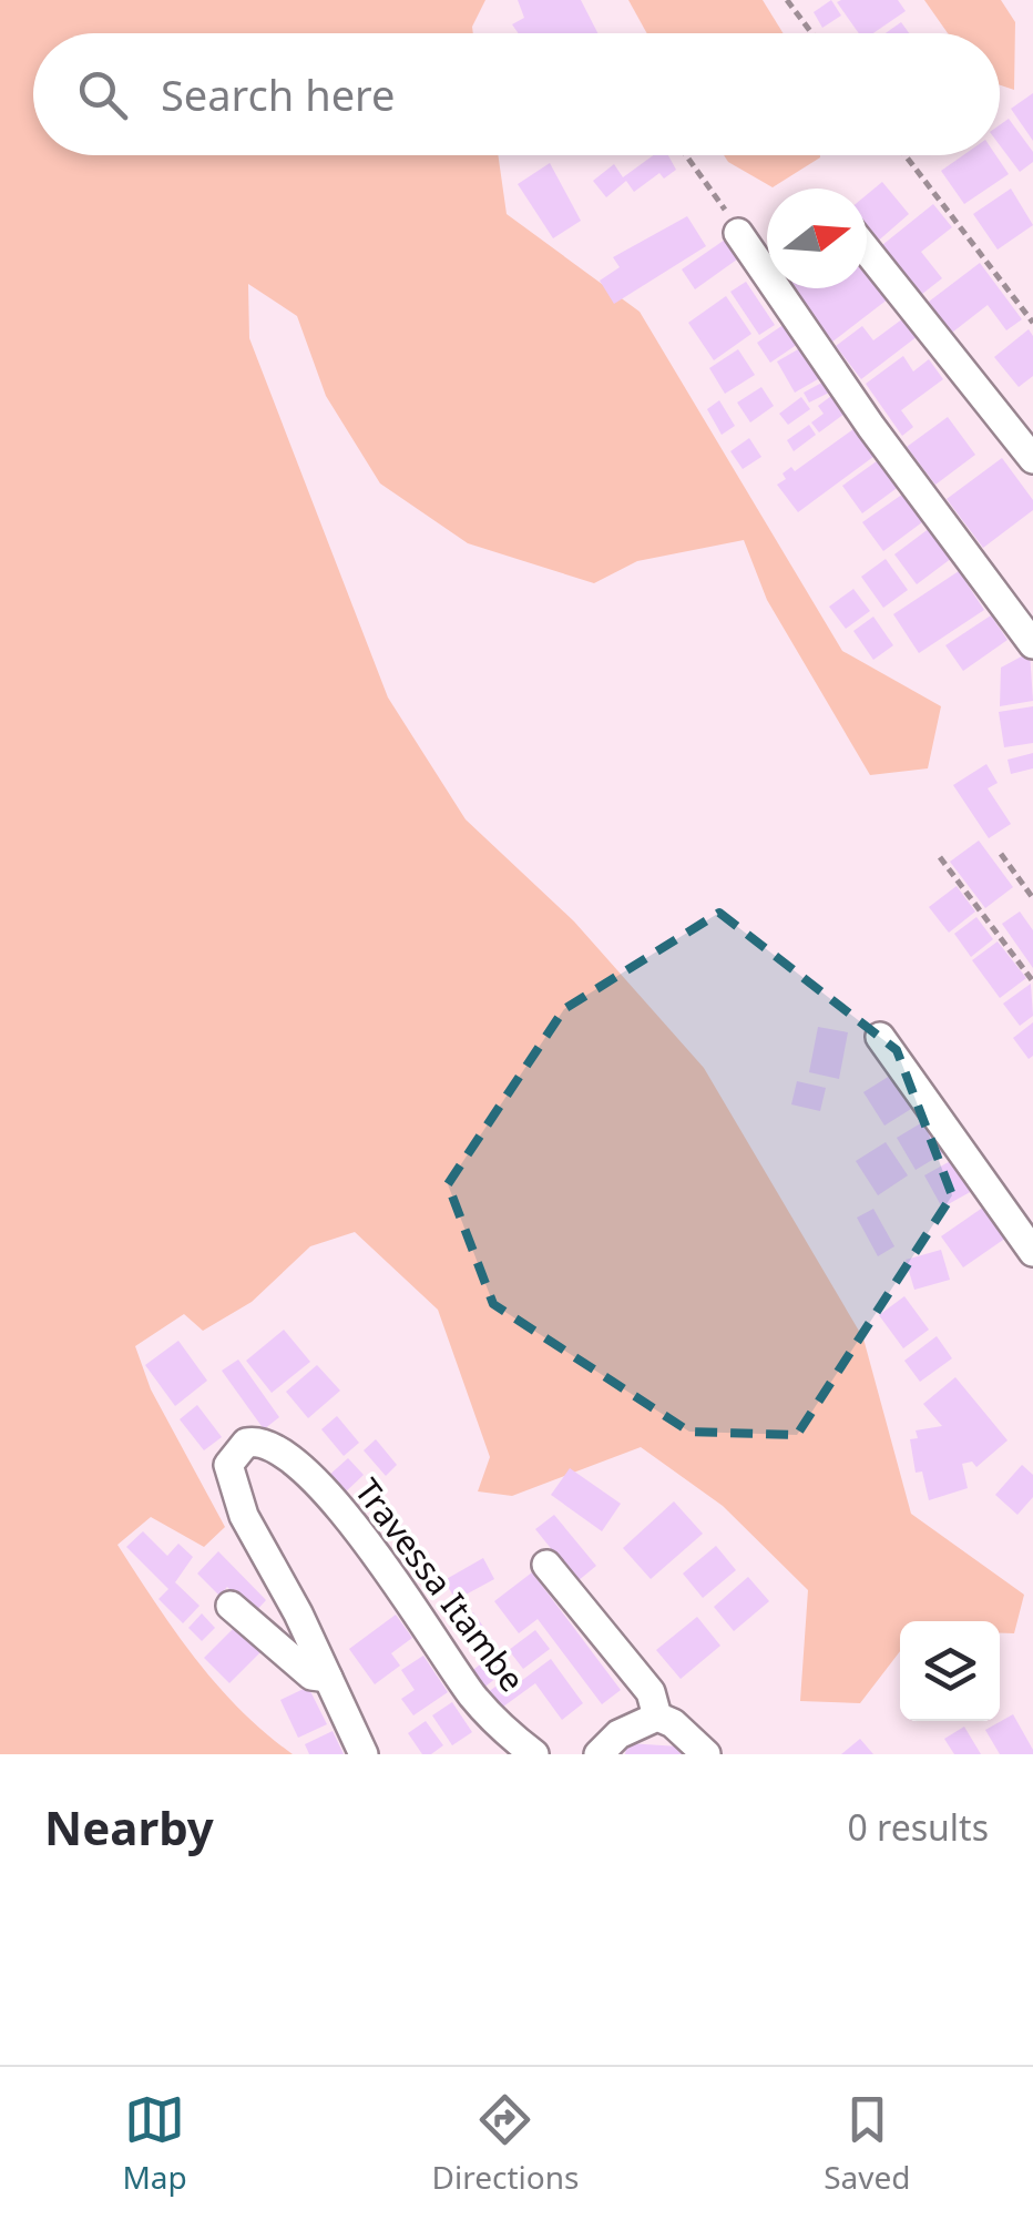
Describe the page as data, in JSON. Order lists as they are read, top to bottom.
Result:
{
  "streets": {
    "street": ["Travessa Itambe"]
  },
  "north": "right",
  "page": {
    "search": "Search here",
    "heading": ["Nearby", "0 results"],
    "nav": ["Map", "Directions", "Saved"]
  }
}
